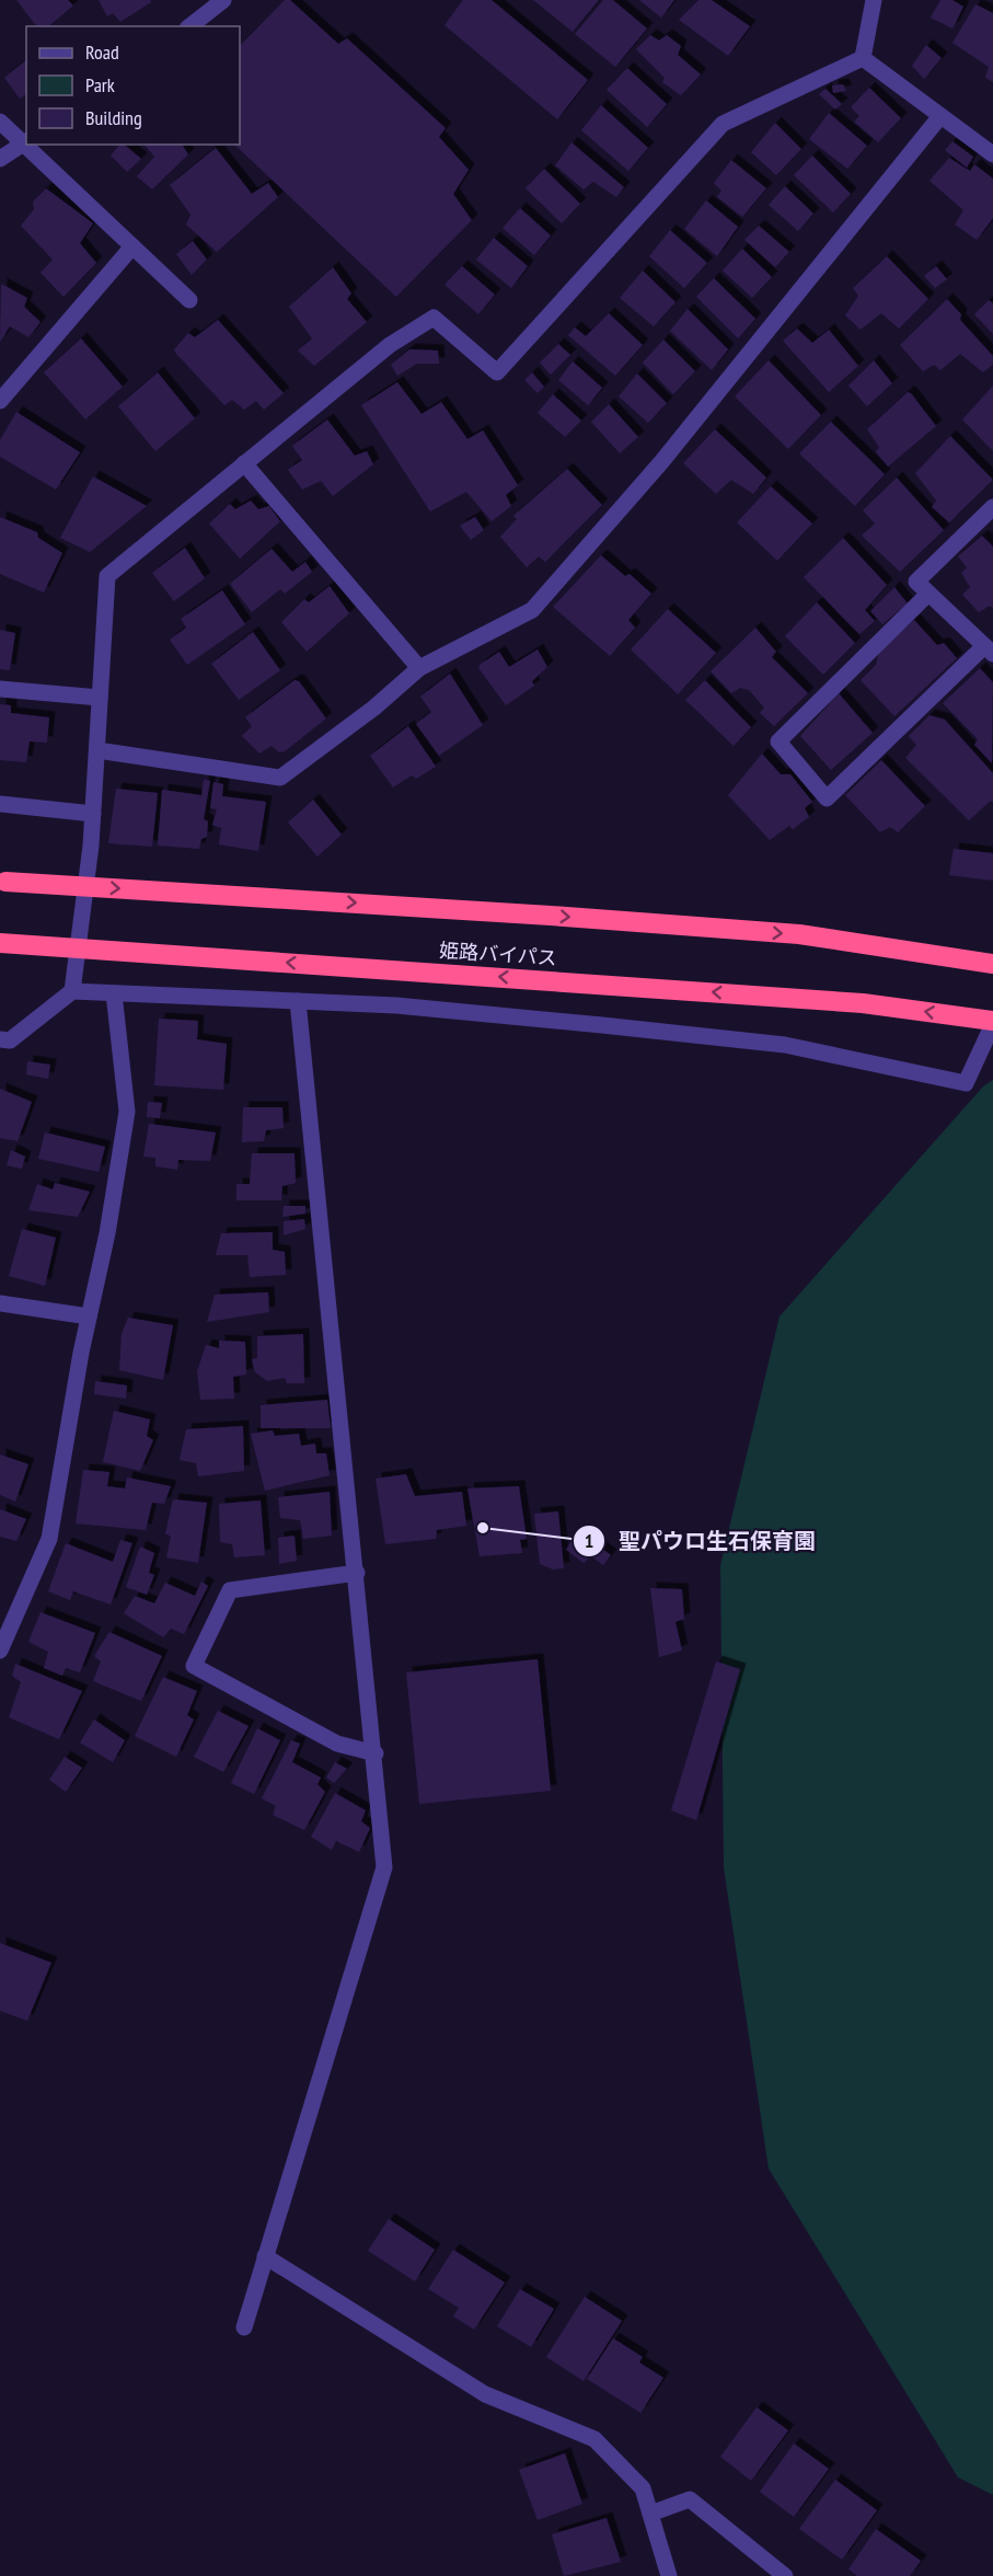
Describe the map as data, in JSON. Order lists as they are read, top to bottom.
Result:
{
  "streets": {
    "highway": ["姫路バイパス"]
  },
  "places": ["聖パウロ生石保育園"],
  "legend": ["Road", "Park", "Building"]
}
